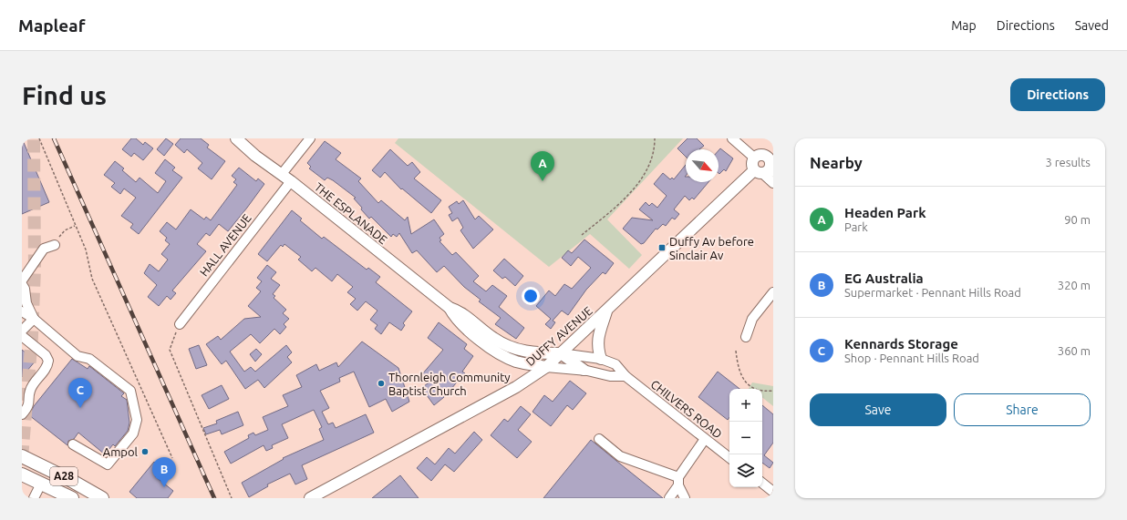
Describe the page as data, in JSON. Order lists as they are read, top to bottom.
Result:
{
  "streets": {
    "highway": ["A28"],
    "main road": ["THE ESPLANADE", "DUFFY AVENUE"],
    "street": ["HALL AVENUE", "CHILVERS ROAD"]
  },
  "crossings": [
    ["THE ESPLANADE", "HALL AVENUE"],
    ["THE ESPLANADE", "DUFFY AVENUE"],
    ["THE ESPLANADE", "CHILVERS ROAD"],
    ["DUFFY AVENUE", "CHILVERS ROAD"]
  ],
  "places": {
    "transit": ["Duffy Av before Sinclair Av"],
    "other": ["Thornleigh Community Baptist Church", "Ampol"]
  },
  "north": "bottom right",
  "page": {
    "header": "Mapleaf",
    "nav": ["Map", "Directions", "Saved"],
    "buttons": [
      "Directions",
      ["Save", "Share"]
    ],
    "title": "Find us",
    "heading": ["Nearby", "3 results"],
    "pins": ["A", "C", "B"],
    "list": [
      {
        "mark": "A",
        "name": "Headen Park",
        "note": "Park",
        "value": "90 m"
      },
      {
        "mark": "B",
        "name": "EG Australia",
        "note": "Supermarket · Pennant Hills Road",
        "value": "320 m"
      },
      {
        "mark": "C",
        "name": "Kennards Storage",
        "note": "Shop · Pennant Hills Road",
        "value": "360 m"
      }
    ],
    "map_buttons": ["+", "−"]
  }
}
